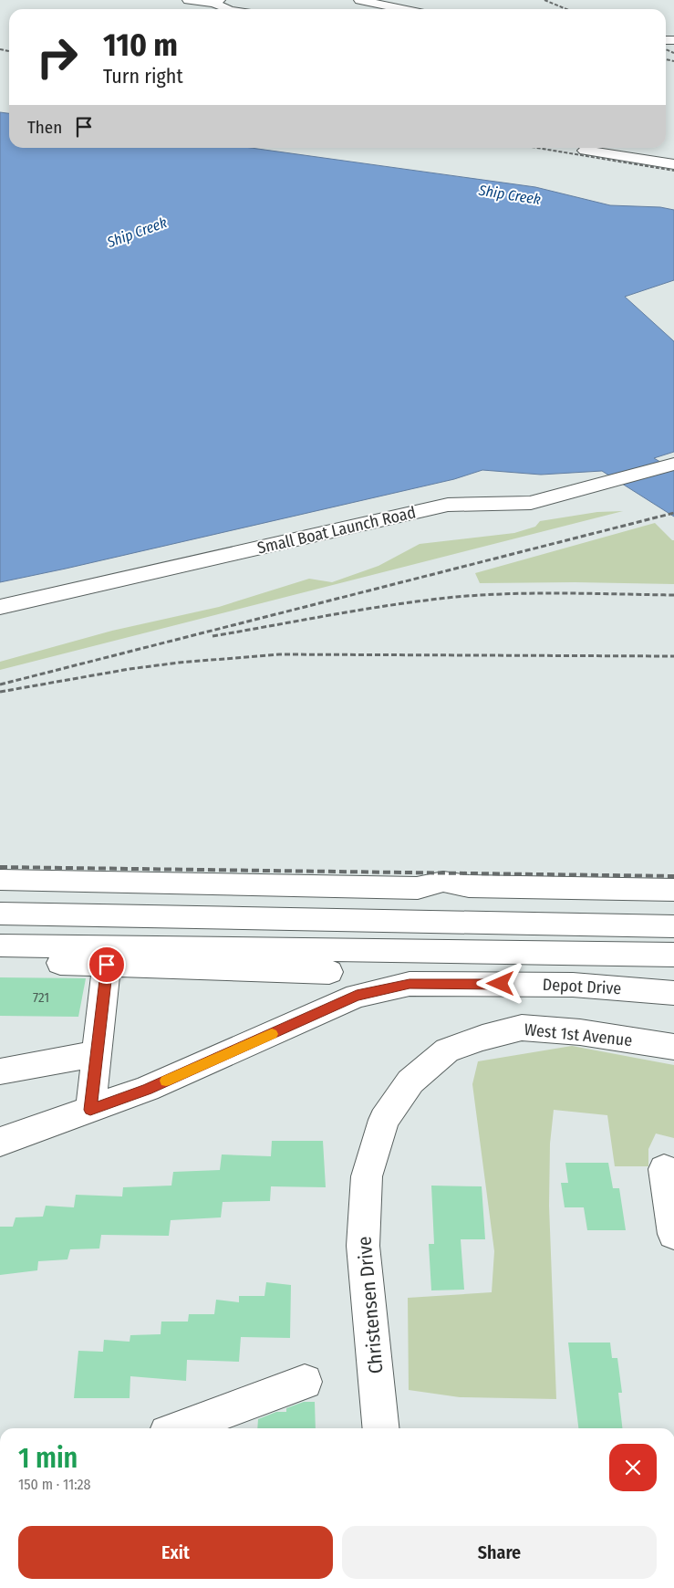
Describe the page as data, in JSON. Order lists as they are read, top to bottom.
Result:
{
  "streets": {
    "street": [
      "Small Boat Launch Road",
      "Depot Drive",
      "West 1st Avenue",
      "Christensen Drive"
    ]
  },
  "crossings": [
    ["West 1st Avenue", "Christensen Drive"]
  ],
  "water": ["Ship Creek"],
  "house_numbers": ["721"],
  "page": {
    "turn": ["110 m", "Turn right"],
    "then": "Then",
    "heading": ["1 min", "150 m · 11:28"],
    "buttons": ["Exit", "Share"]
  }
}
